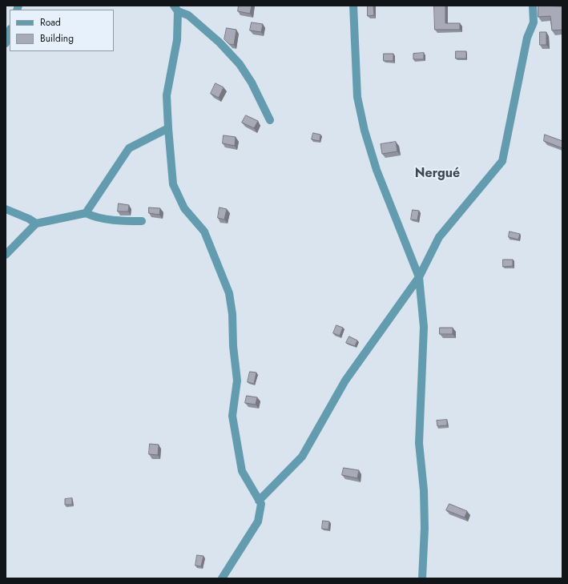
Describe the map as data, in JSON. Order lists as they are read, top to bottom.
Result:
{
  "districts": ["Nergué"],
  "legend": ["Road", "Building"]
}
